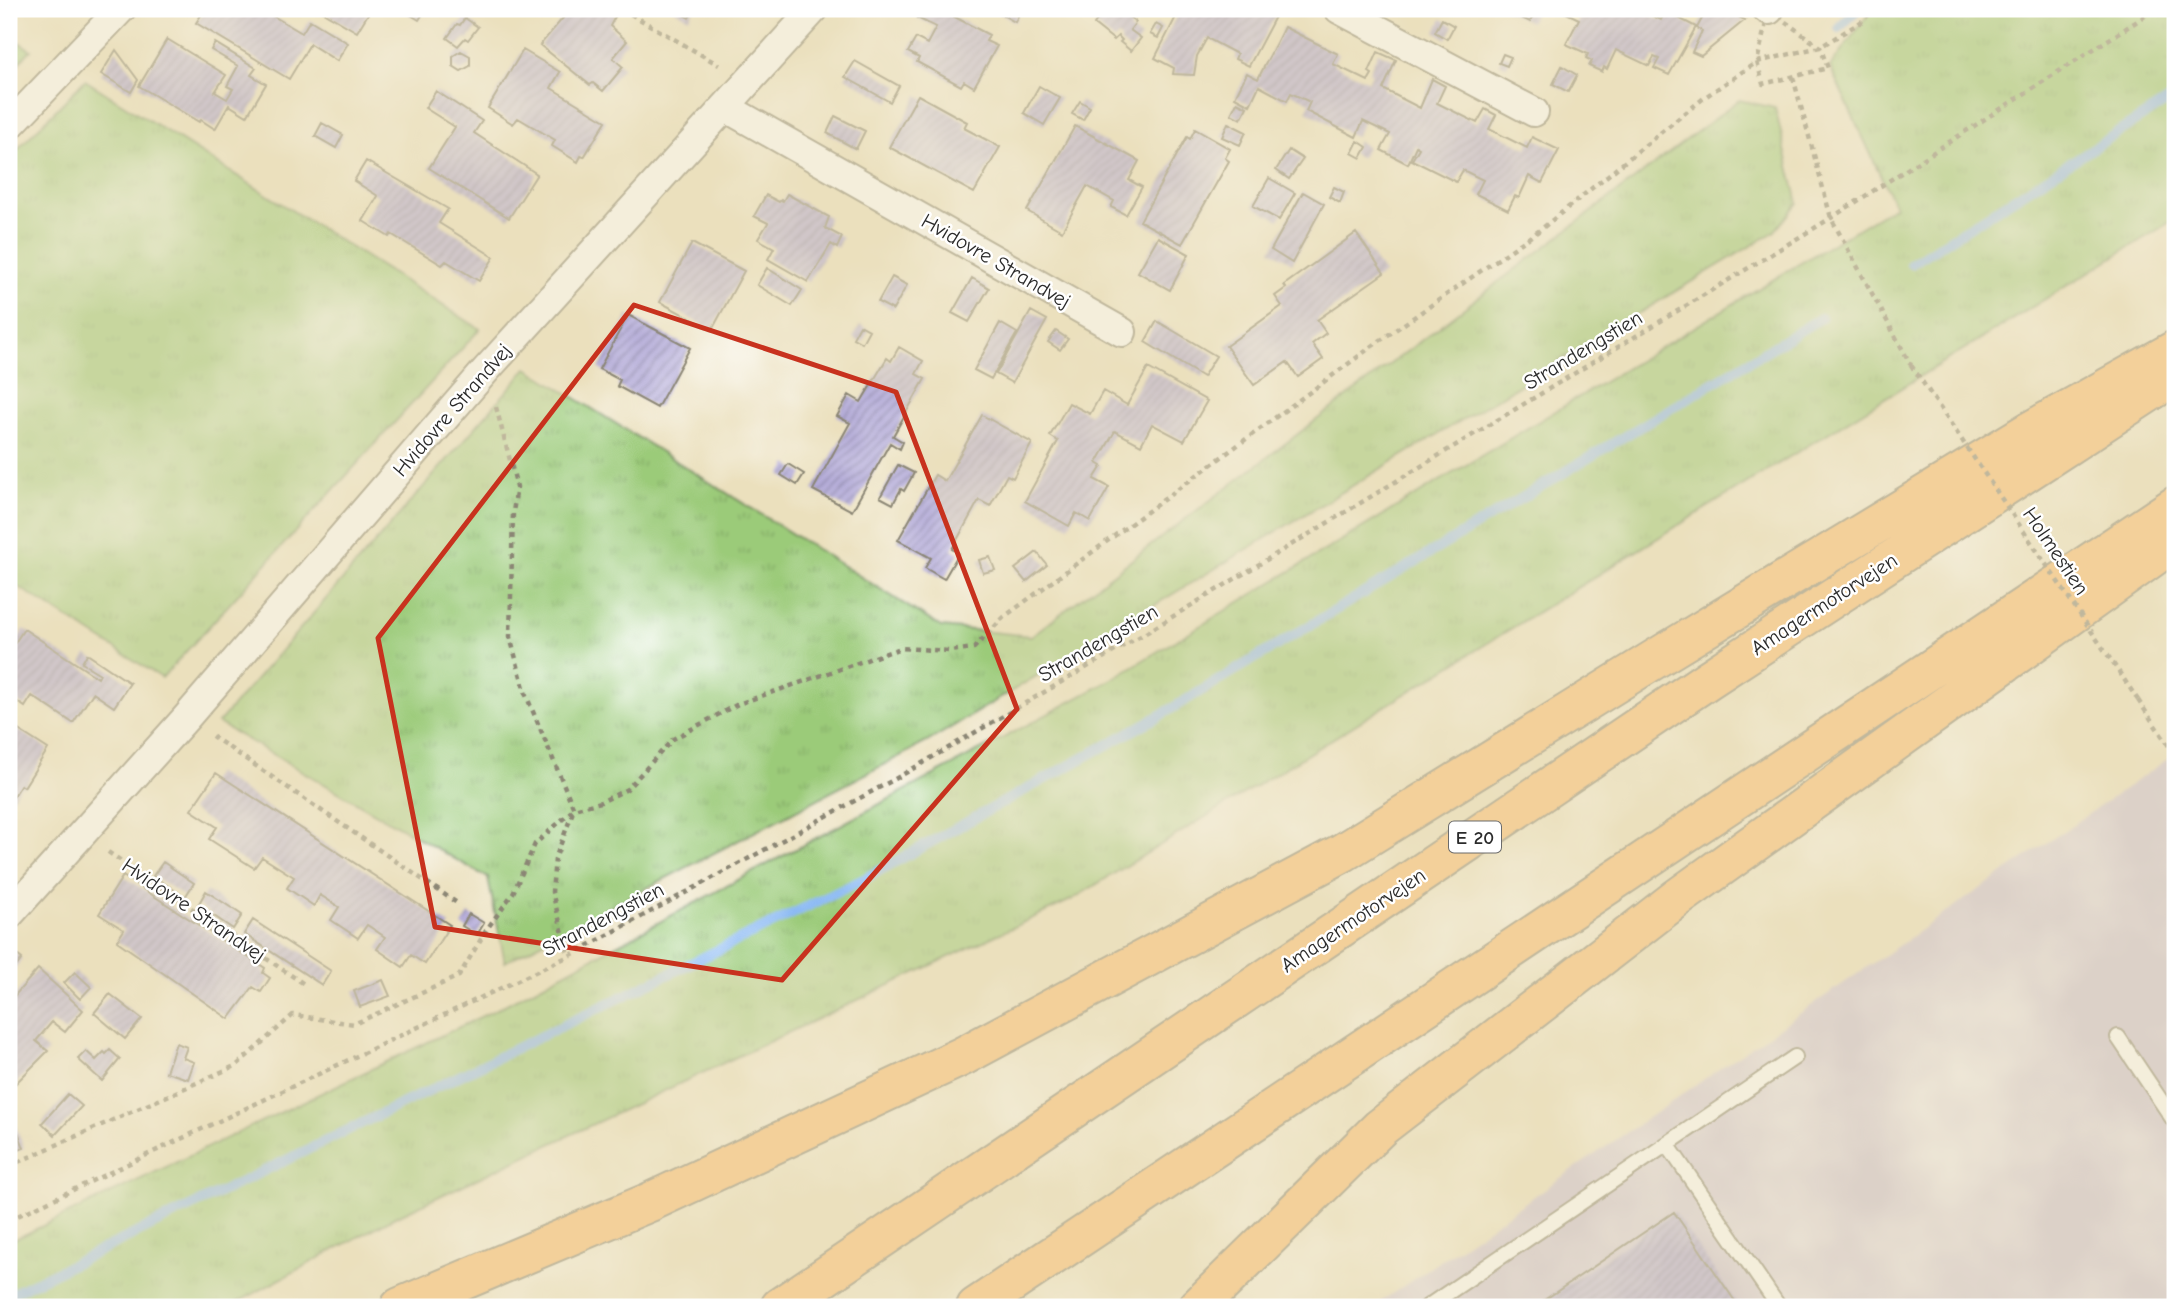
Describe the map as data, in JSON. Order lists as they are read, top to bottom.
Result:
{
  "streets": {
    "highway": ["Amagermotorvejen", "E 20"],
    "street": ["Hvidovre Strandvej"],
    "path": ["Strandengstien", "Holmestien"]
  },
  "crossings": [
    ["Strandengstien", "Holmestien"]
  ]
}
